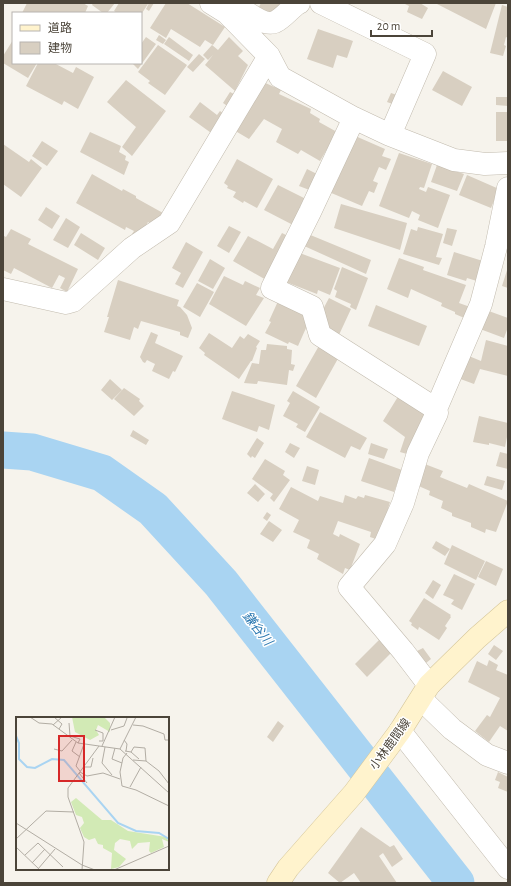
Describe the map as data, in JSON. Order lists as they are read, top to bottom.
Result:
{
  "streets": {
    "main road": ["小林鹿間線"]
  },
  "water": ["鎌谷川"],
  "legend": ["道路", "建物"],
  "scale_bar": "20 m"
}
